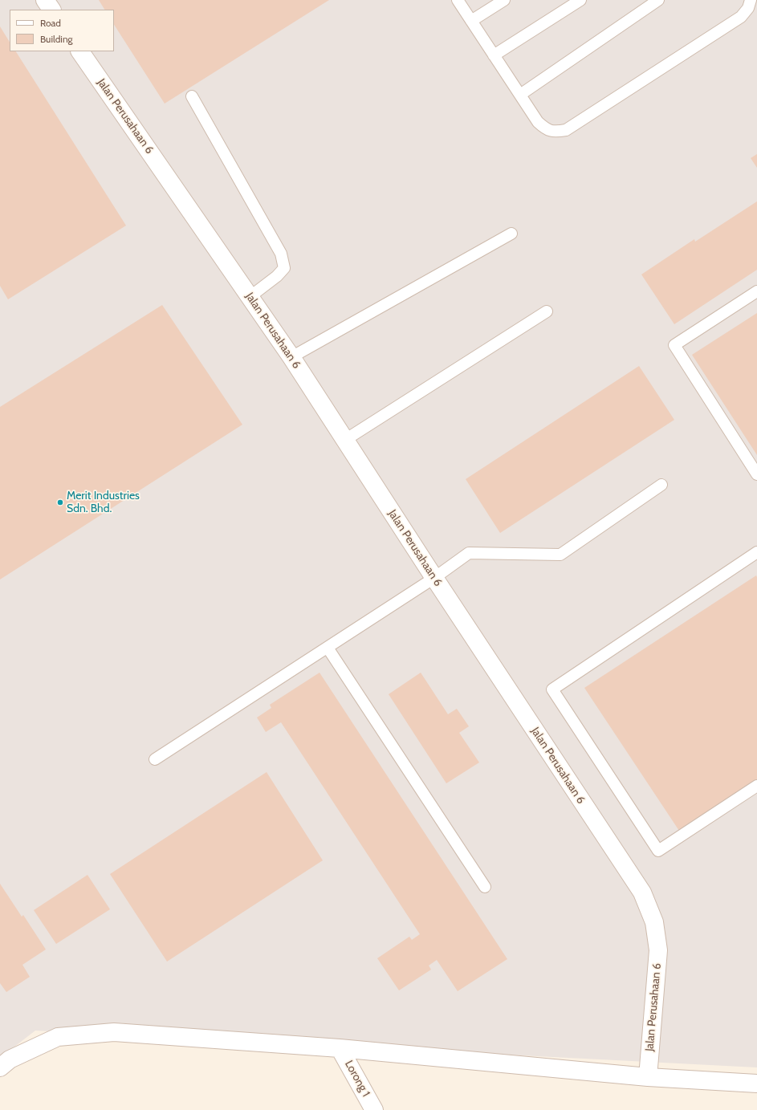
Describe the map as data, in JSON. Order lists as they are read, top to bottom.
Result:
{
  "streets": {
    "street": ["Jalan Perusahaan 6", "Lorong 1"]
  },
  "places": ["Merit Industries Sdn. Bhd."],
  "legend": ["Road", "Building"]
}
